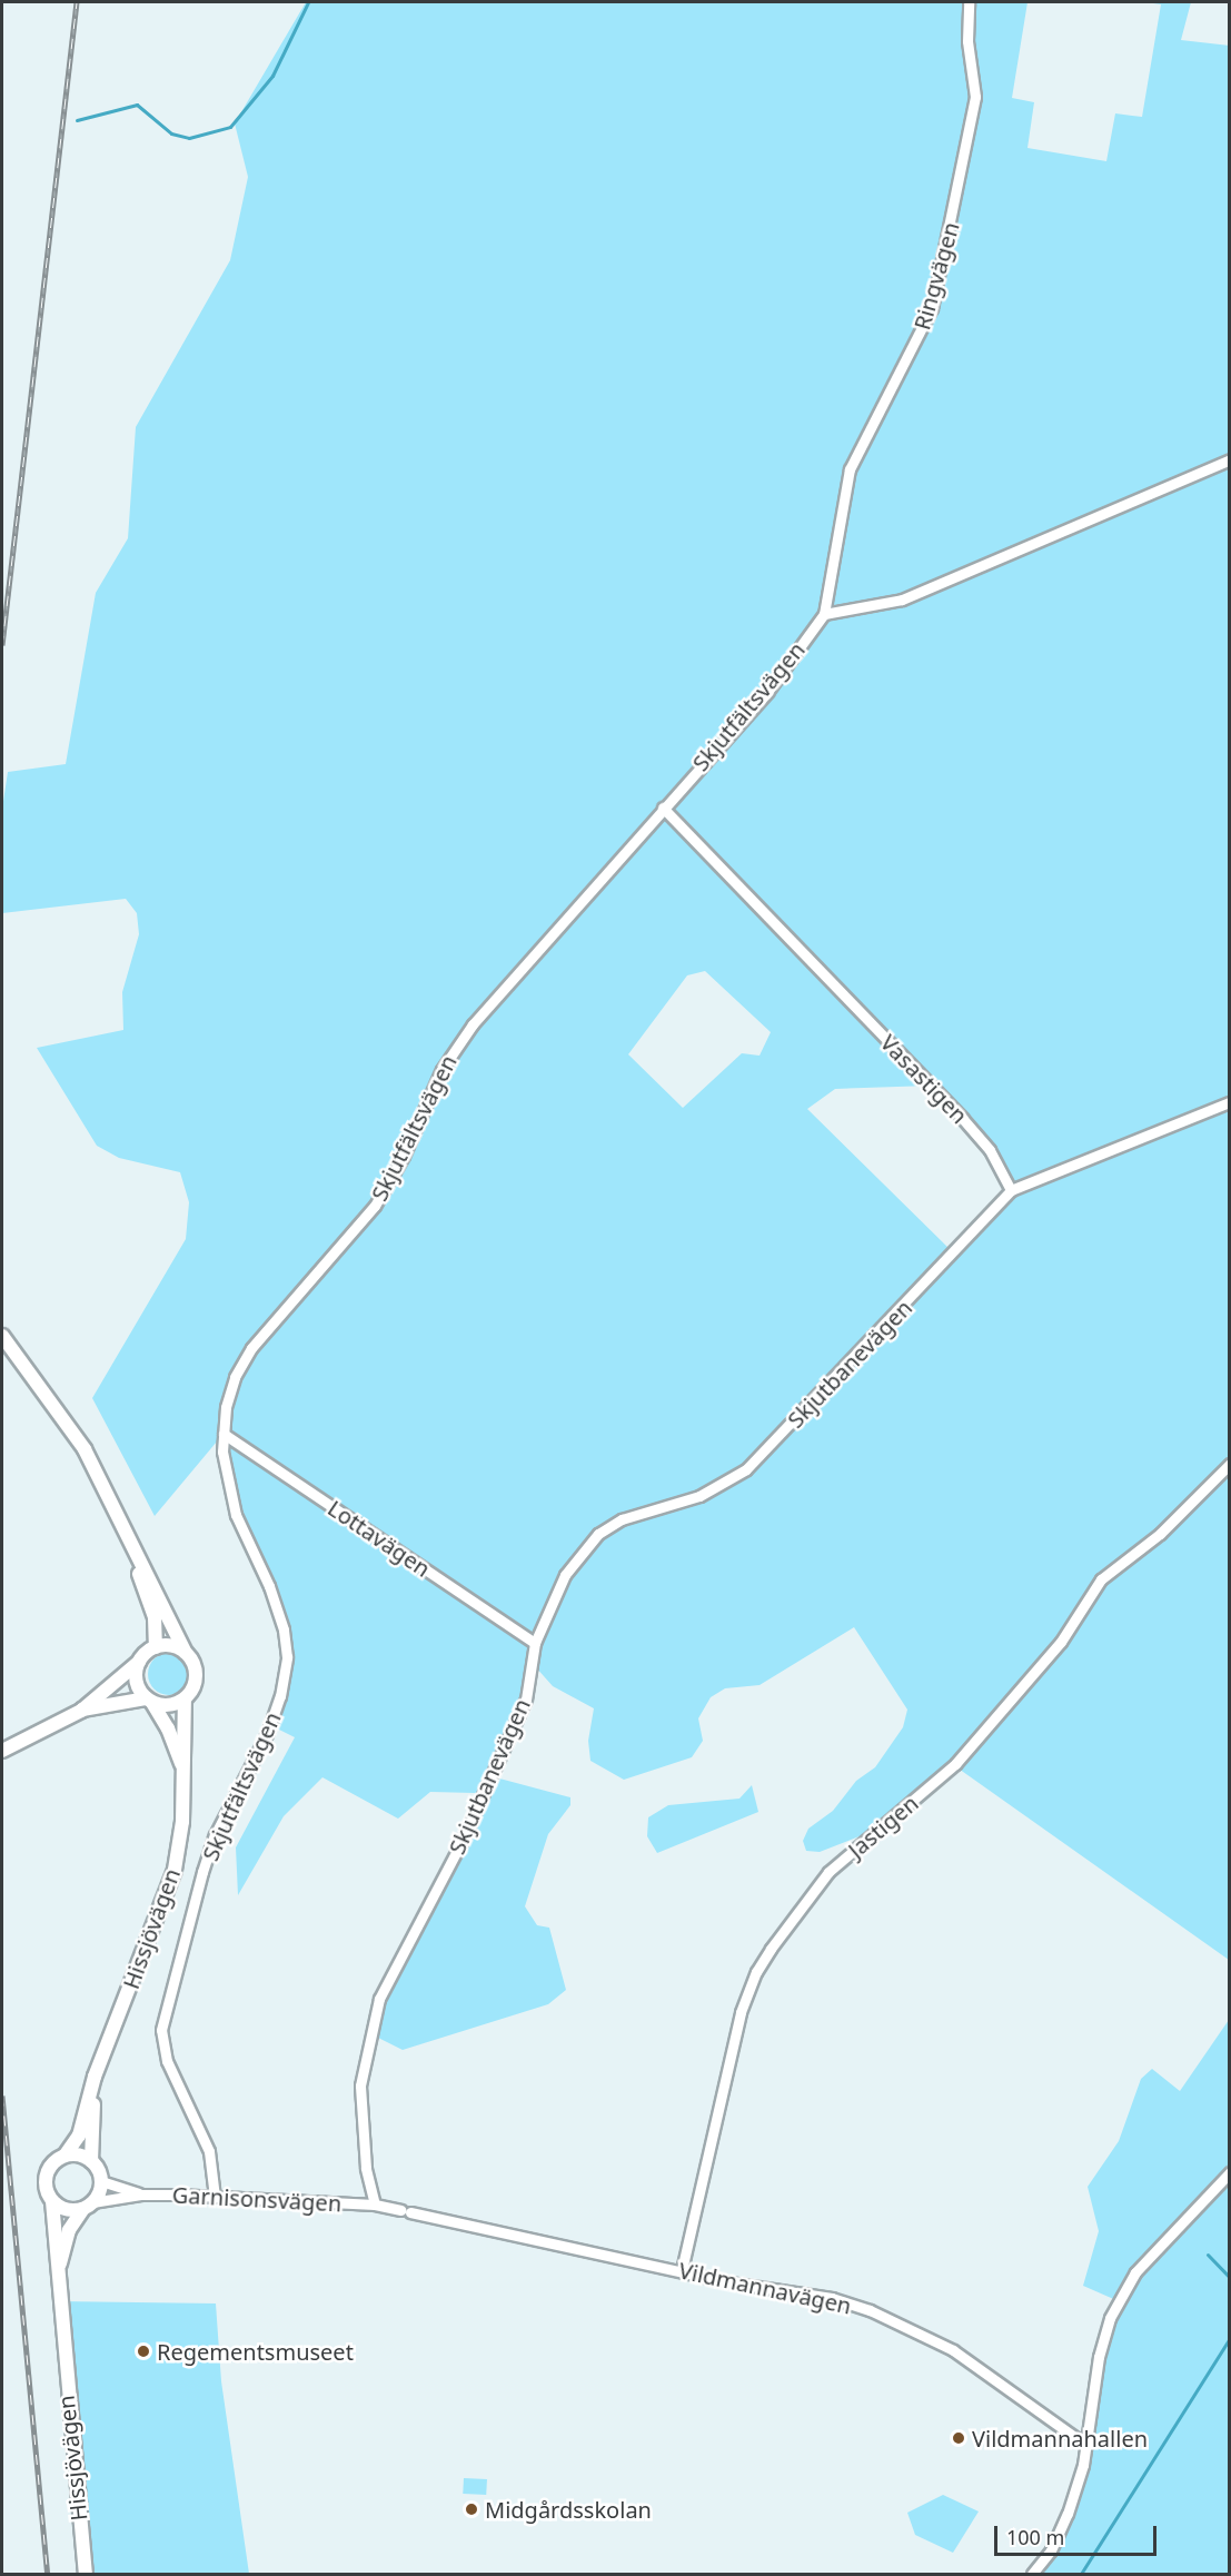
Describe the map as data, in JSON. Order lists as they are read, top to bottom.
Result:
{
  "streets": {
    "main road": ["Hissjövägen"],
    "street": [
      "Ringvägen",
      "Skjutfältsvägen",
      "Vasastigen",
      "Skjutbanevägen",
      "Lottavägen",
      "Jastigen",
      "Garnisonsvägen",
      "Vildmannavägen"
    ]
  },
  "crossings": [
    ["Ringvägen", "Skjutfältsvägen"],
    ["Skjutfältsvägen", "Vasastigen"],
    ["Skjutfältsvägen", "Lottavägen"],
    ["Skjutfältsvägen", "Garnisonsvägen"],
    ["Vasastigen", "Skjutbanevägen"],
    ["Skjutbanevägen", "Lottavägen"],
    ["Skjutbanevägen", "Garnisonsvägen"],
    ["Skjutbanevägen", "Vildmannavägen"],
    ["Jastigen", "Vildmannavägen"],
    ["Hissjövägen", "Garnisonsvägen"],
    ["Garnisonsvägen", "Vildmannavägen"]
  ],
  "places": ["Regementsmuseet", "Vildmannahallen", "Midgårdsskolan"],
  "scale_bar": "100 m"
}
